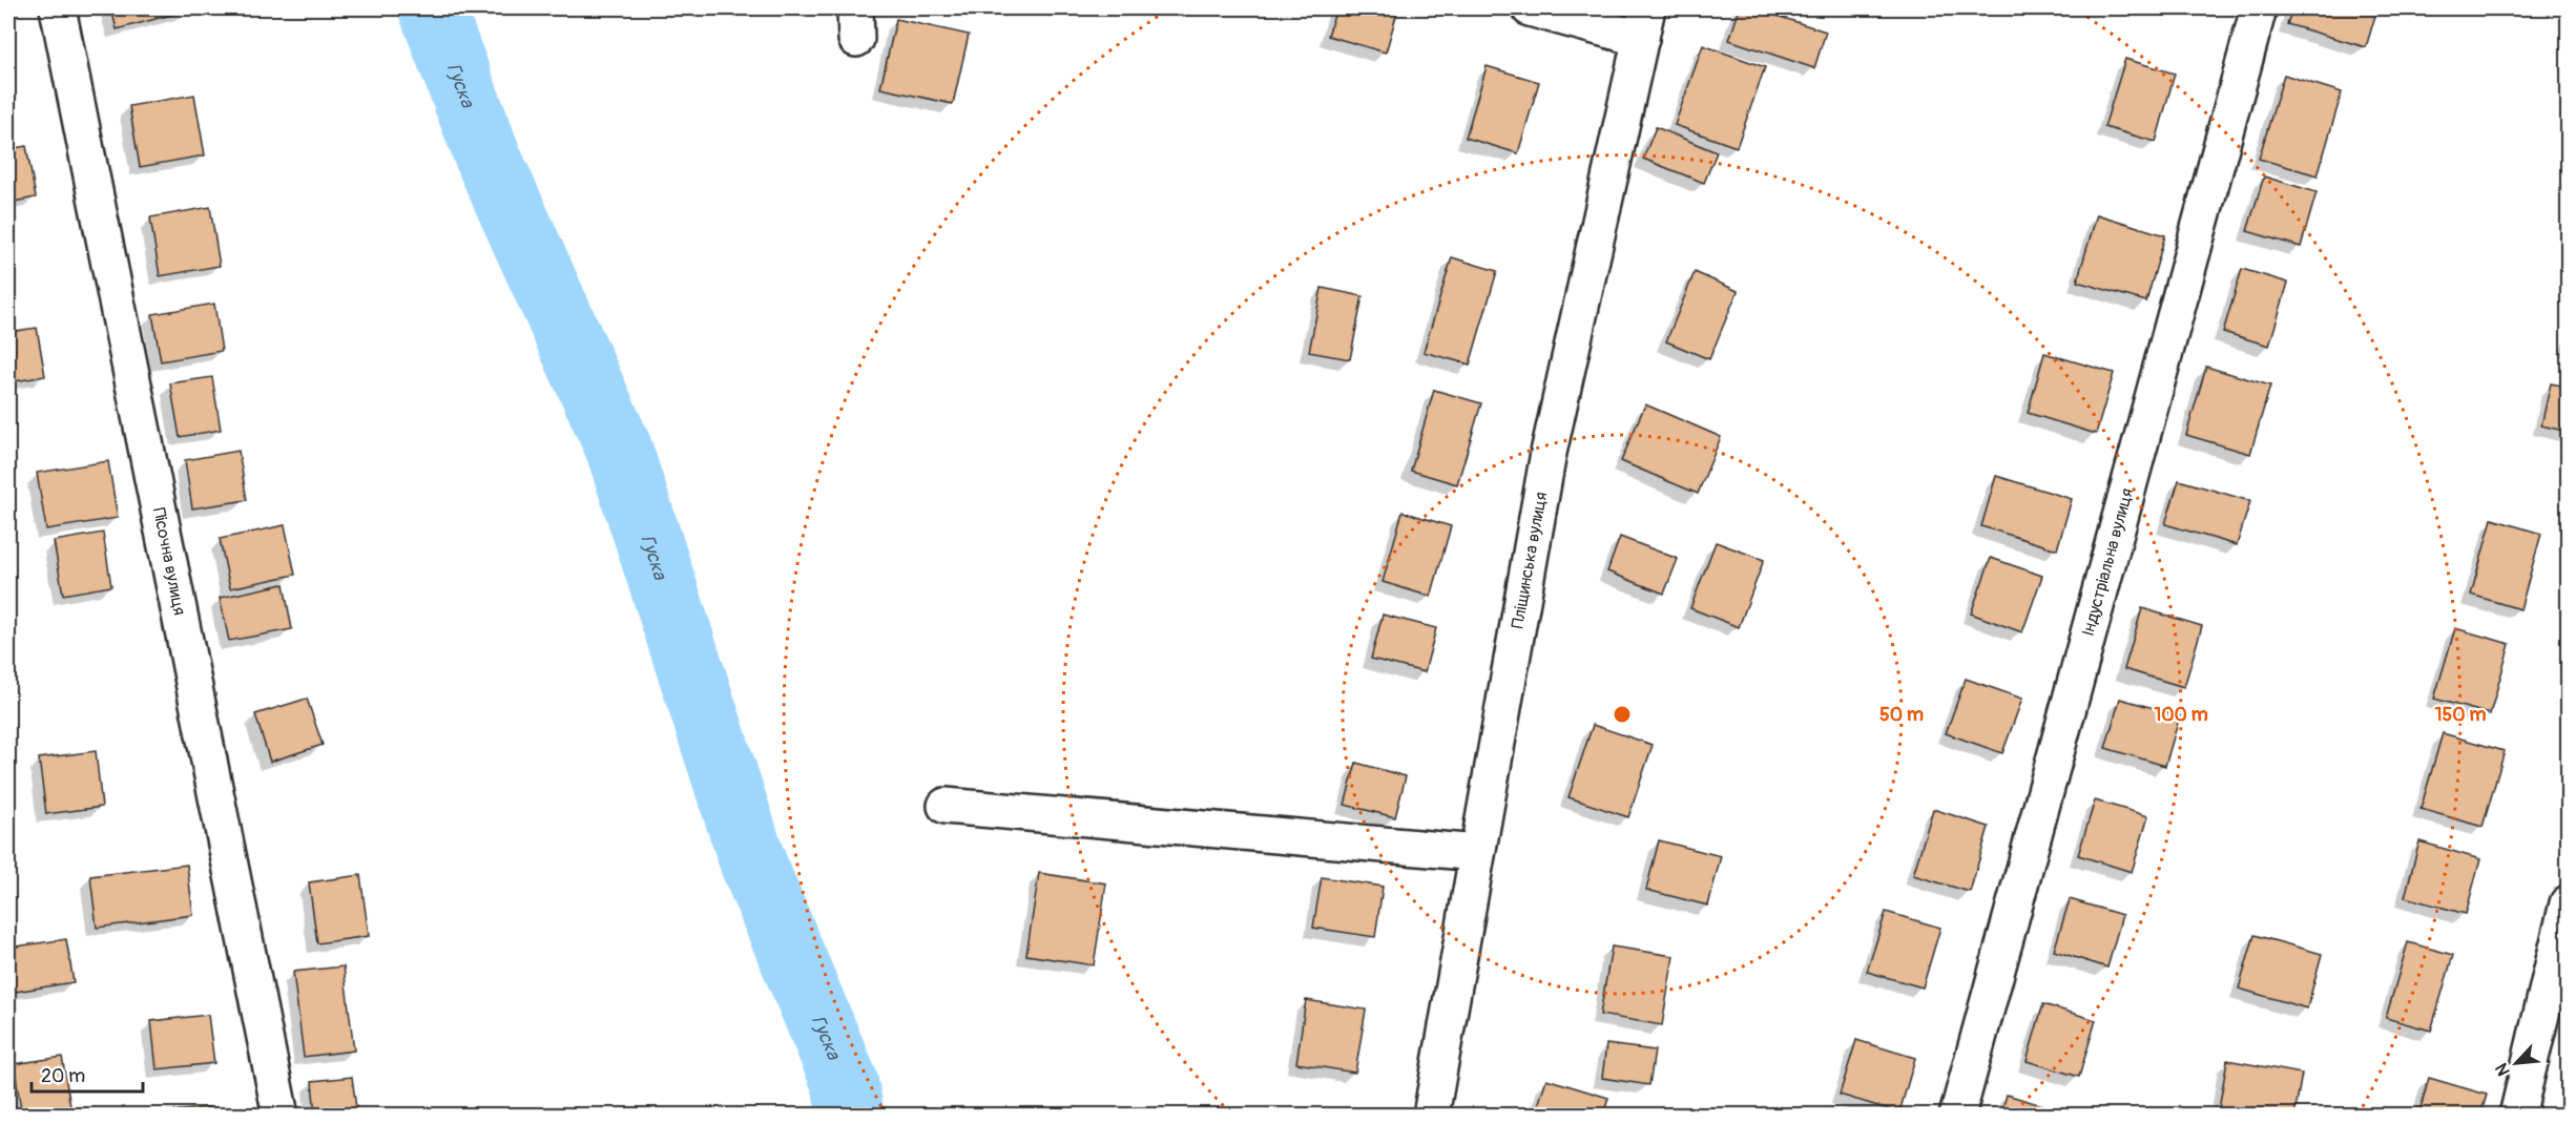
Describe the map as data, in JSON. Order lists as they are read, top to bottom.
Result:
{
  "streets": {
    "street": ["Пліщинська вулиця", "Пісочна вулиця", "Індустріальна вулиця"]
  },
  "water": ["Гуска"],
  "scale_bar": "20 m",
  "north": "bottom left",
  "rings": ["50 m", "100 m", "150 m"]
}
